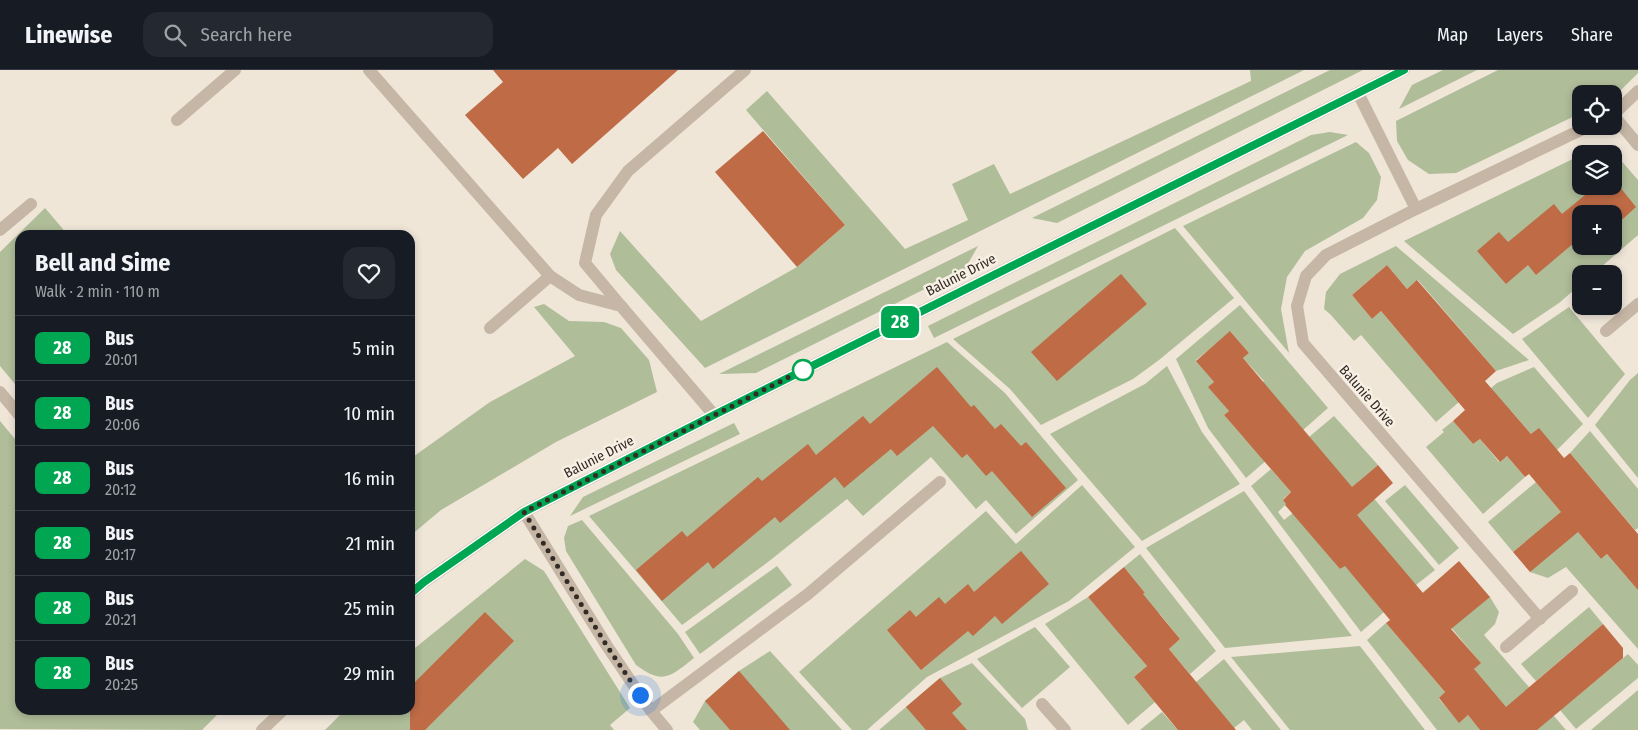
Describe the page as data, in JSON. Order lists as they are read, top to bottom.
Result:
{
  "streets": {
    "street": ["Balunie Drive"]
  },
  "lines": ["bus line 28"],
  "page": {
    "header": "Linewise",
    "search": "Search here",
    "nav": ["Map", "Layers", "Share"],
    "on_map": "28",
    "map_buttons": ["+", "−"],
    "heading": ["Bell and Sime", "Walk · 2 min · 110 m"],
    "list": [
      {
        "mark": "28",
        "name": "Bus",
        "note": "20:01",
        "value": "5 min"
      },
      {
        "mark": "28",
        "name": "Bus",
        "note": "20:06",
        "value": "10 min"
      },
      {
        "mark": "28",
        "name": "Bus",
        "note": "20:12",
        "value": "16 min"
      },
      {
        "mark": "28",
        "name": "Bus",
        "note": "20:17",
        "value": "21 min"
      },
      {
        "mark": "28",
        "name": "Bus",
        "note": "20:21",
        "value": "25 min"
      },
      {
        "mark": "28",
        "name": "Bus",
        "note": "20:25",
        "value": "29 min"
      }
    ]
  }
}
